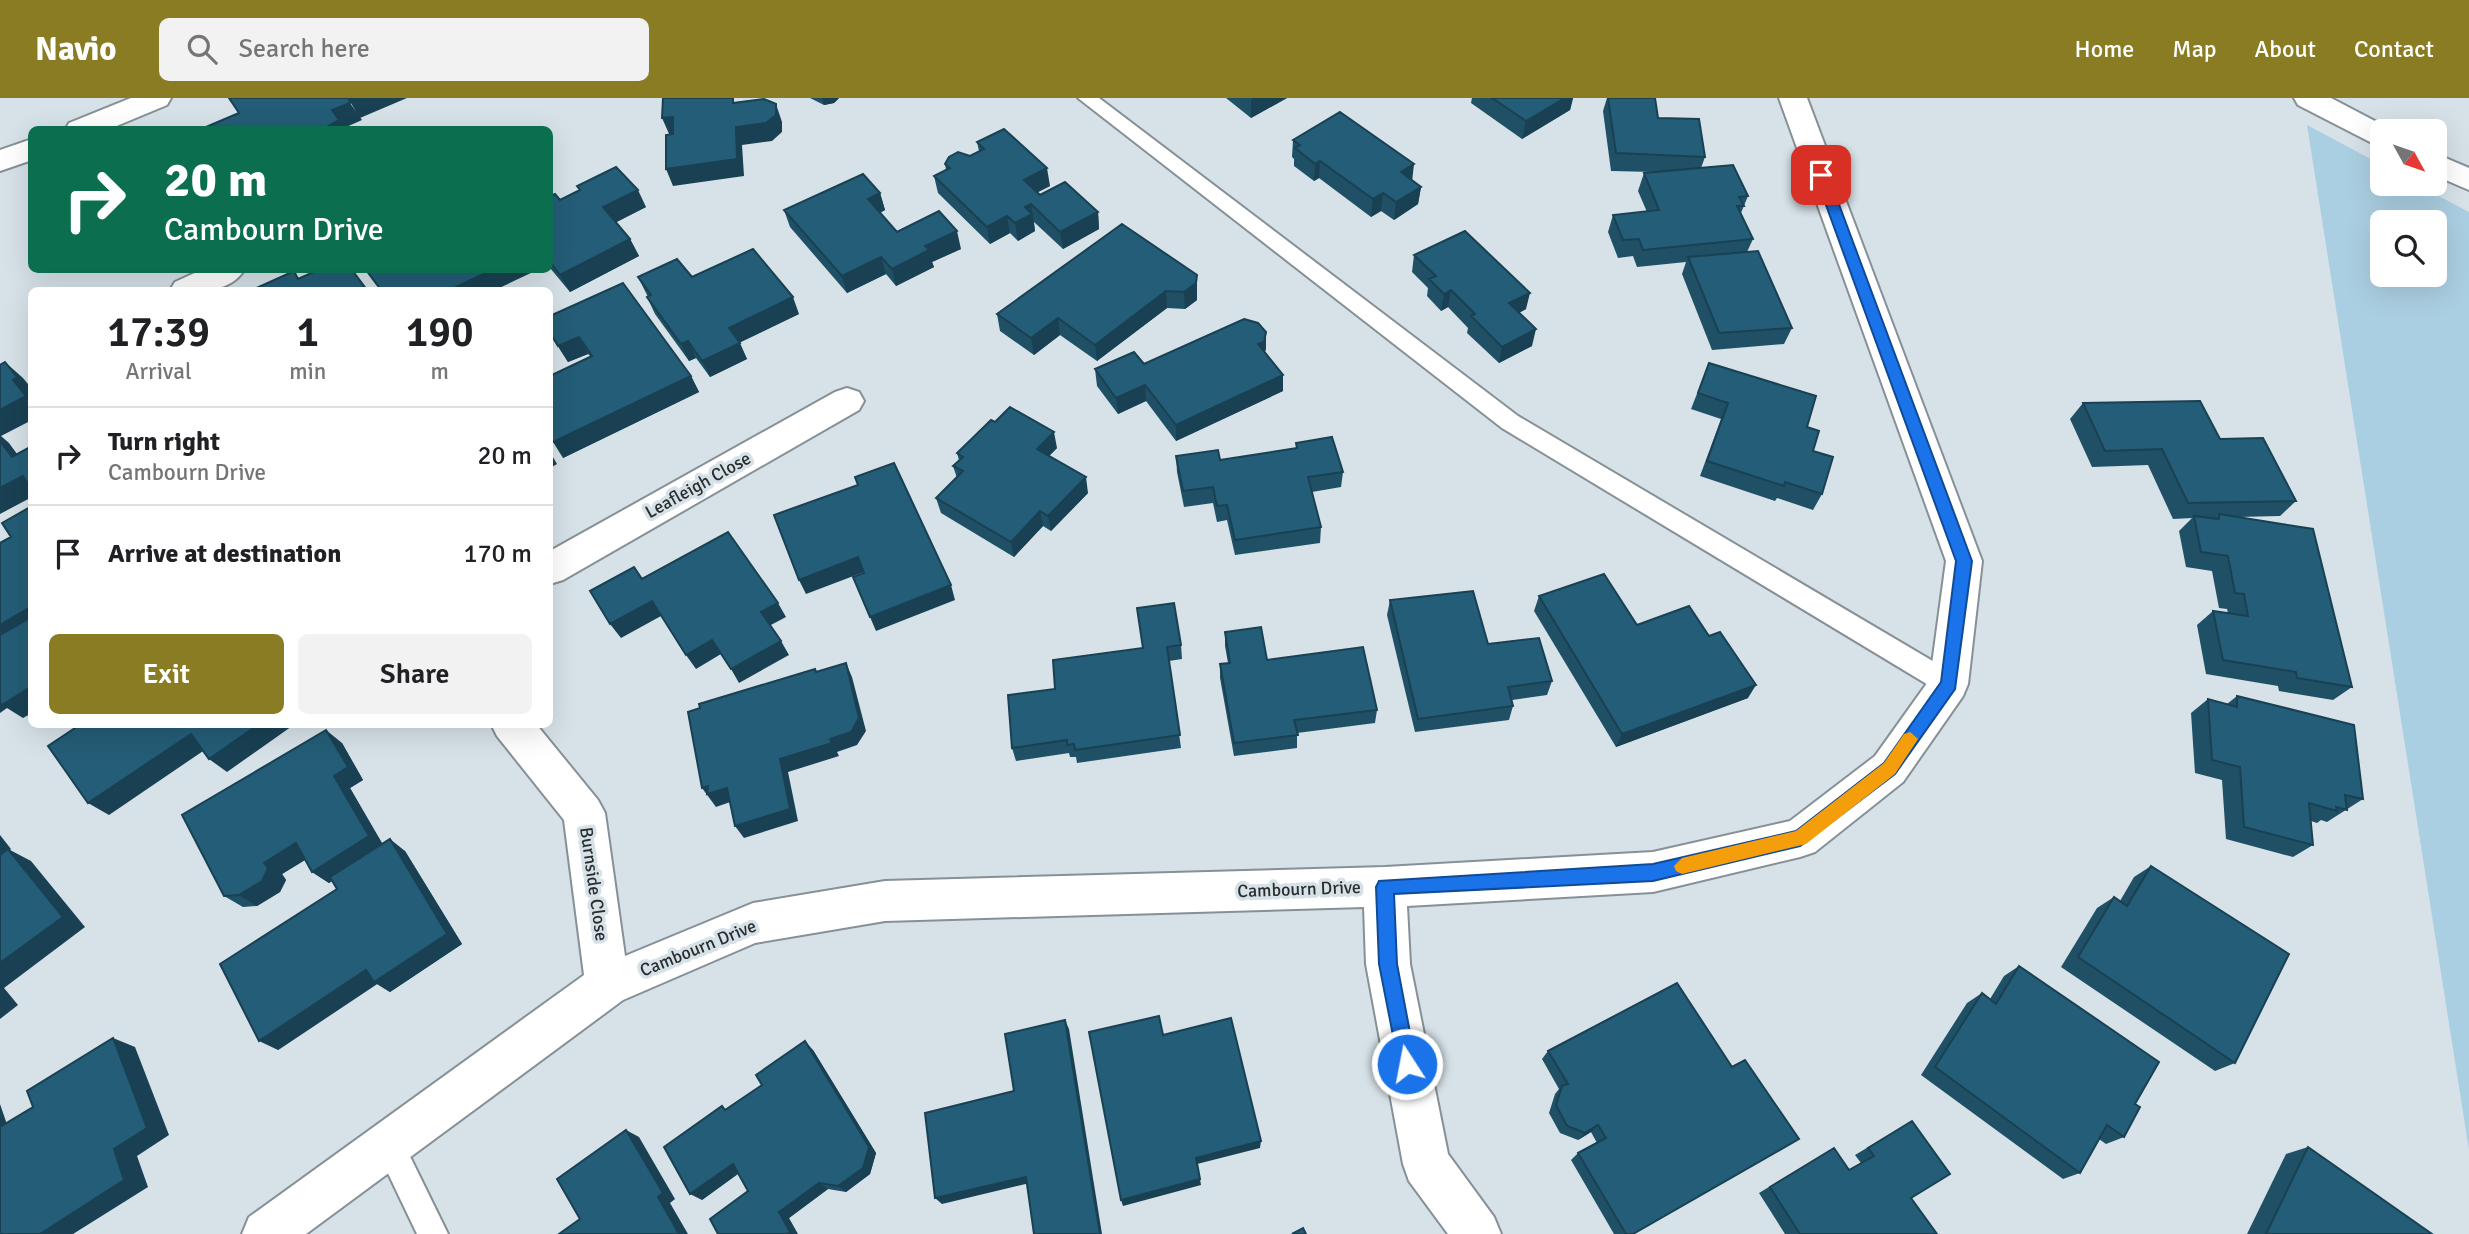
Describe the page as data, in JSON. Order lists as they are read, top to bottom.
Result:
{
  "streets": {
    "street": ["Leafleigh Close", "Burnside Close", "Cambourn Drive"]
  },
  "crossings": [
    ["Burnside Close", "Cambourn Drive"]
  ],
  "north": "bottom right",
  "page": {
    "header": "Navio",
    "search": "Search here",
    "nav": [
      "Home",
      "Map",
      "About",
      "Contact"
    ],
    "turn": ["20 m", "Cambourn Drive"],
    "eta": [
      "17:39",
      "Arrival",
      "1",
      "min",
      "190",
      "m"
    ],
    "list": [
      {
        "name": "Turn right",
        "note": "Cambourn Drive",
        "value": "20 m"
      },
      {
        "name": "Arrive at destination",
        "value": "170 m"
      }
    ],
    "buttons": ["Exit", "Share"]
  }
}
